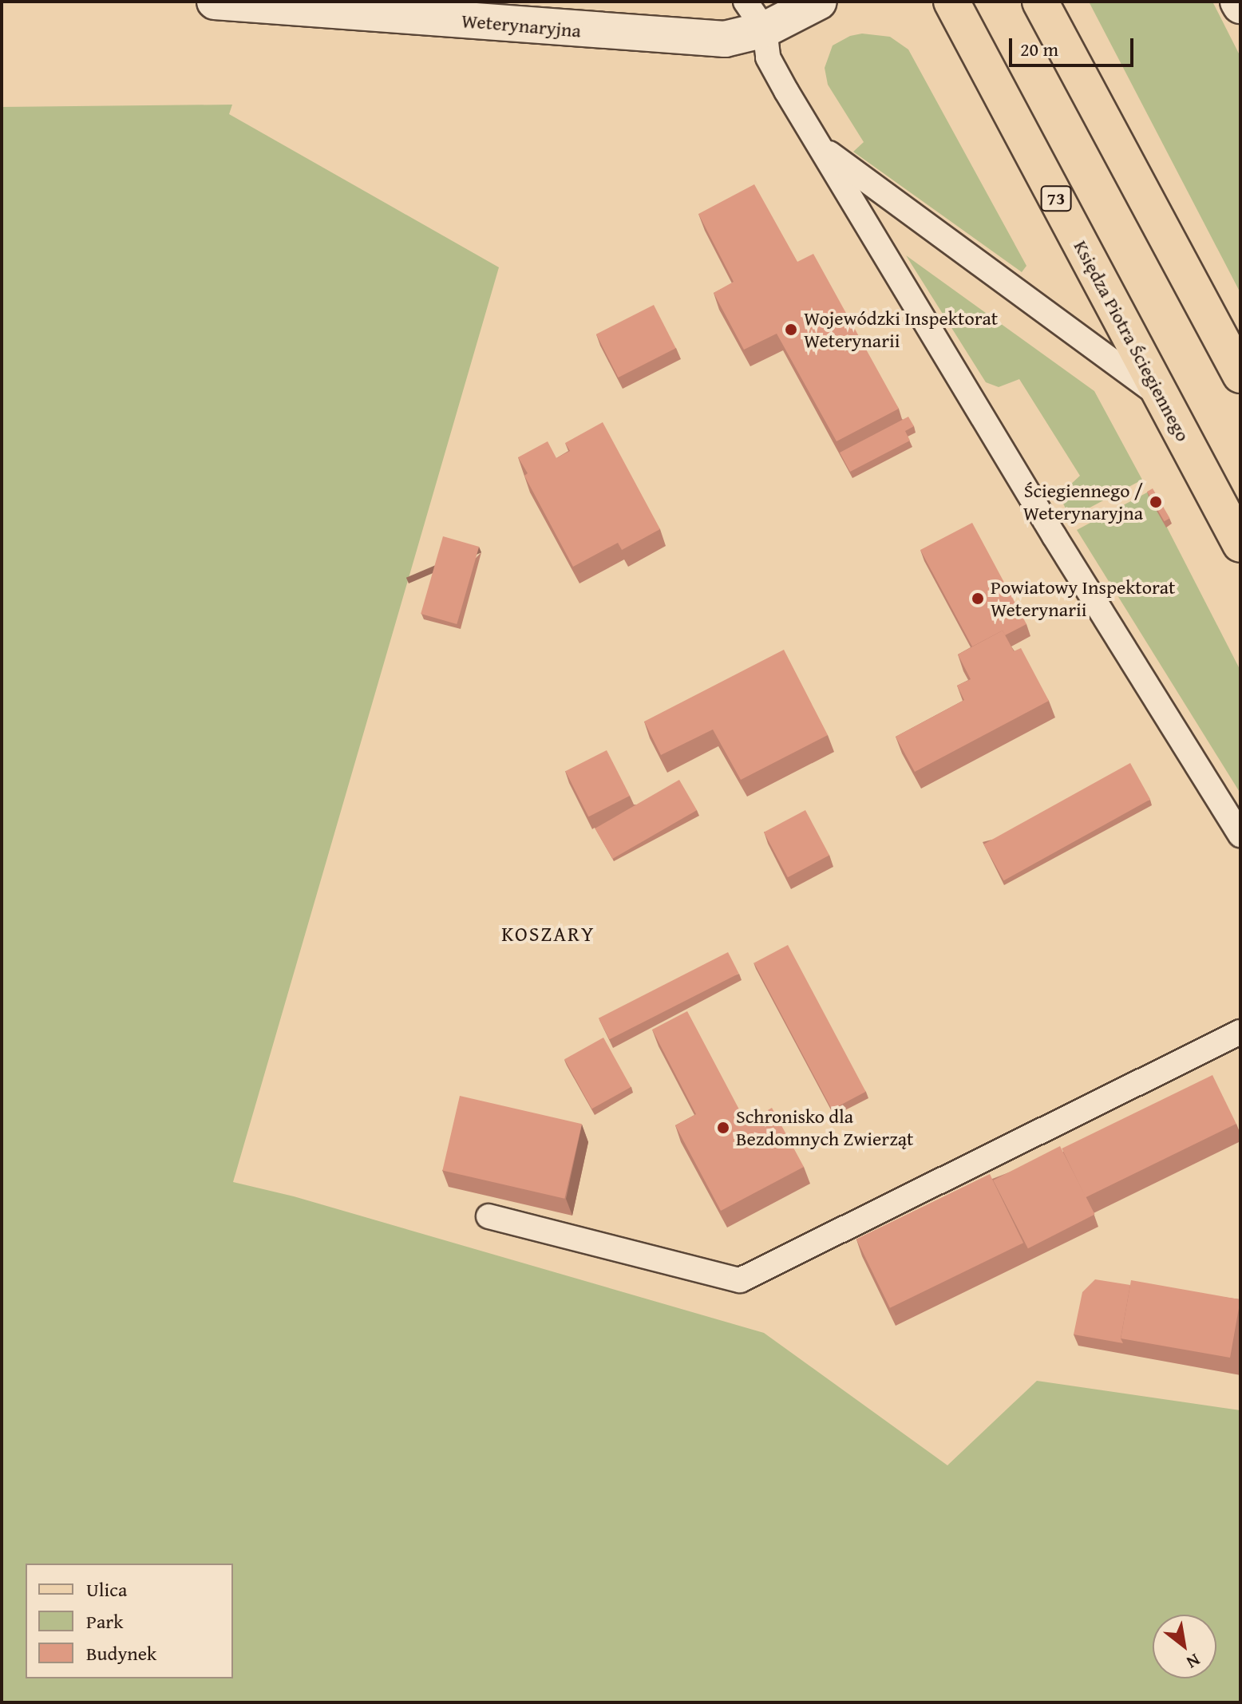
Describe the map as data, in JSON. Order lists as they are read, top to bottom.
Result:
{
  "streets": {
    "main road": ["73", "Księdza Piotra Ściegiennego"],
    "street": ["Weterynaryjna"]
  },
  "districts": ["KOSZARY"],
  "places": [
    "Wojewódzki Inspektorat Weterynarii",
    "Ściegiennego / Weterynaryjna",
    "Powiatowy Inspektorat Weterynarii",
    "Schronisko dla Bezdomnych Zwierząt"
  ],
  "legend": ["Ulica", "Park", "Budynek"],
  "scale_bar": "20 m",
  "north": "bottom right"
}
